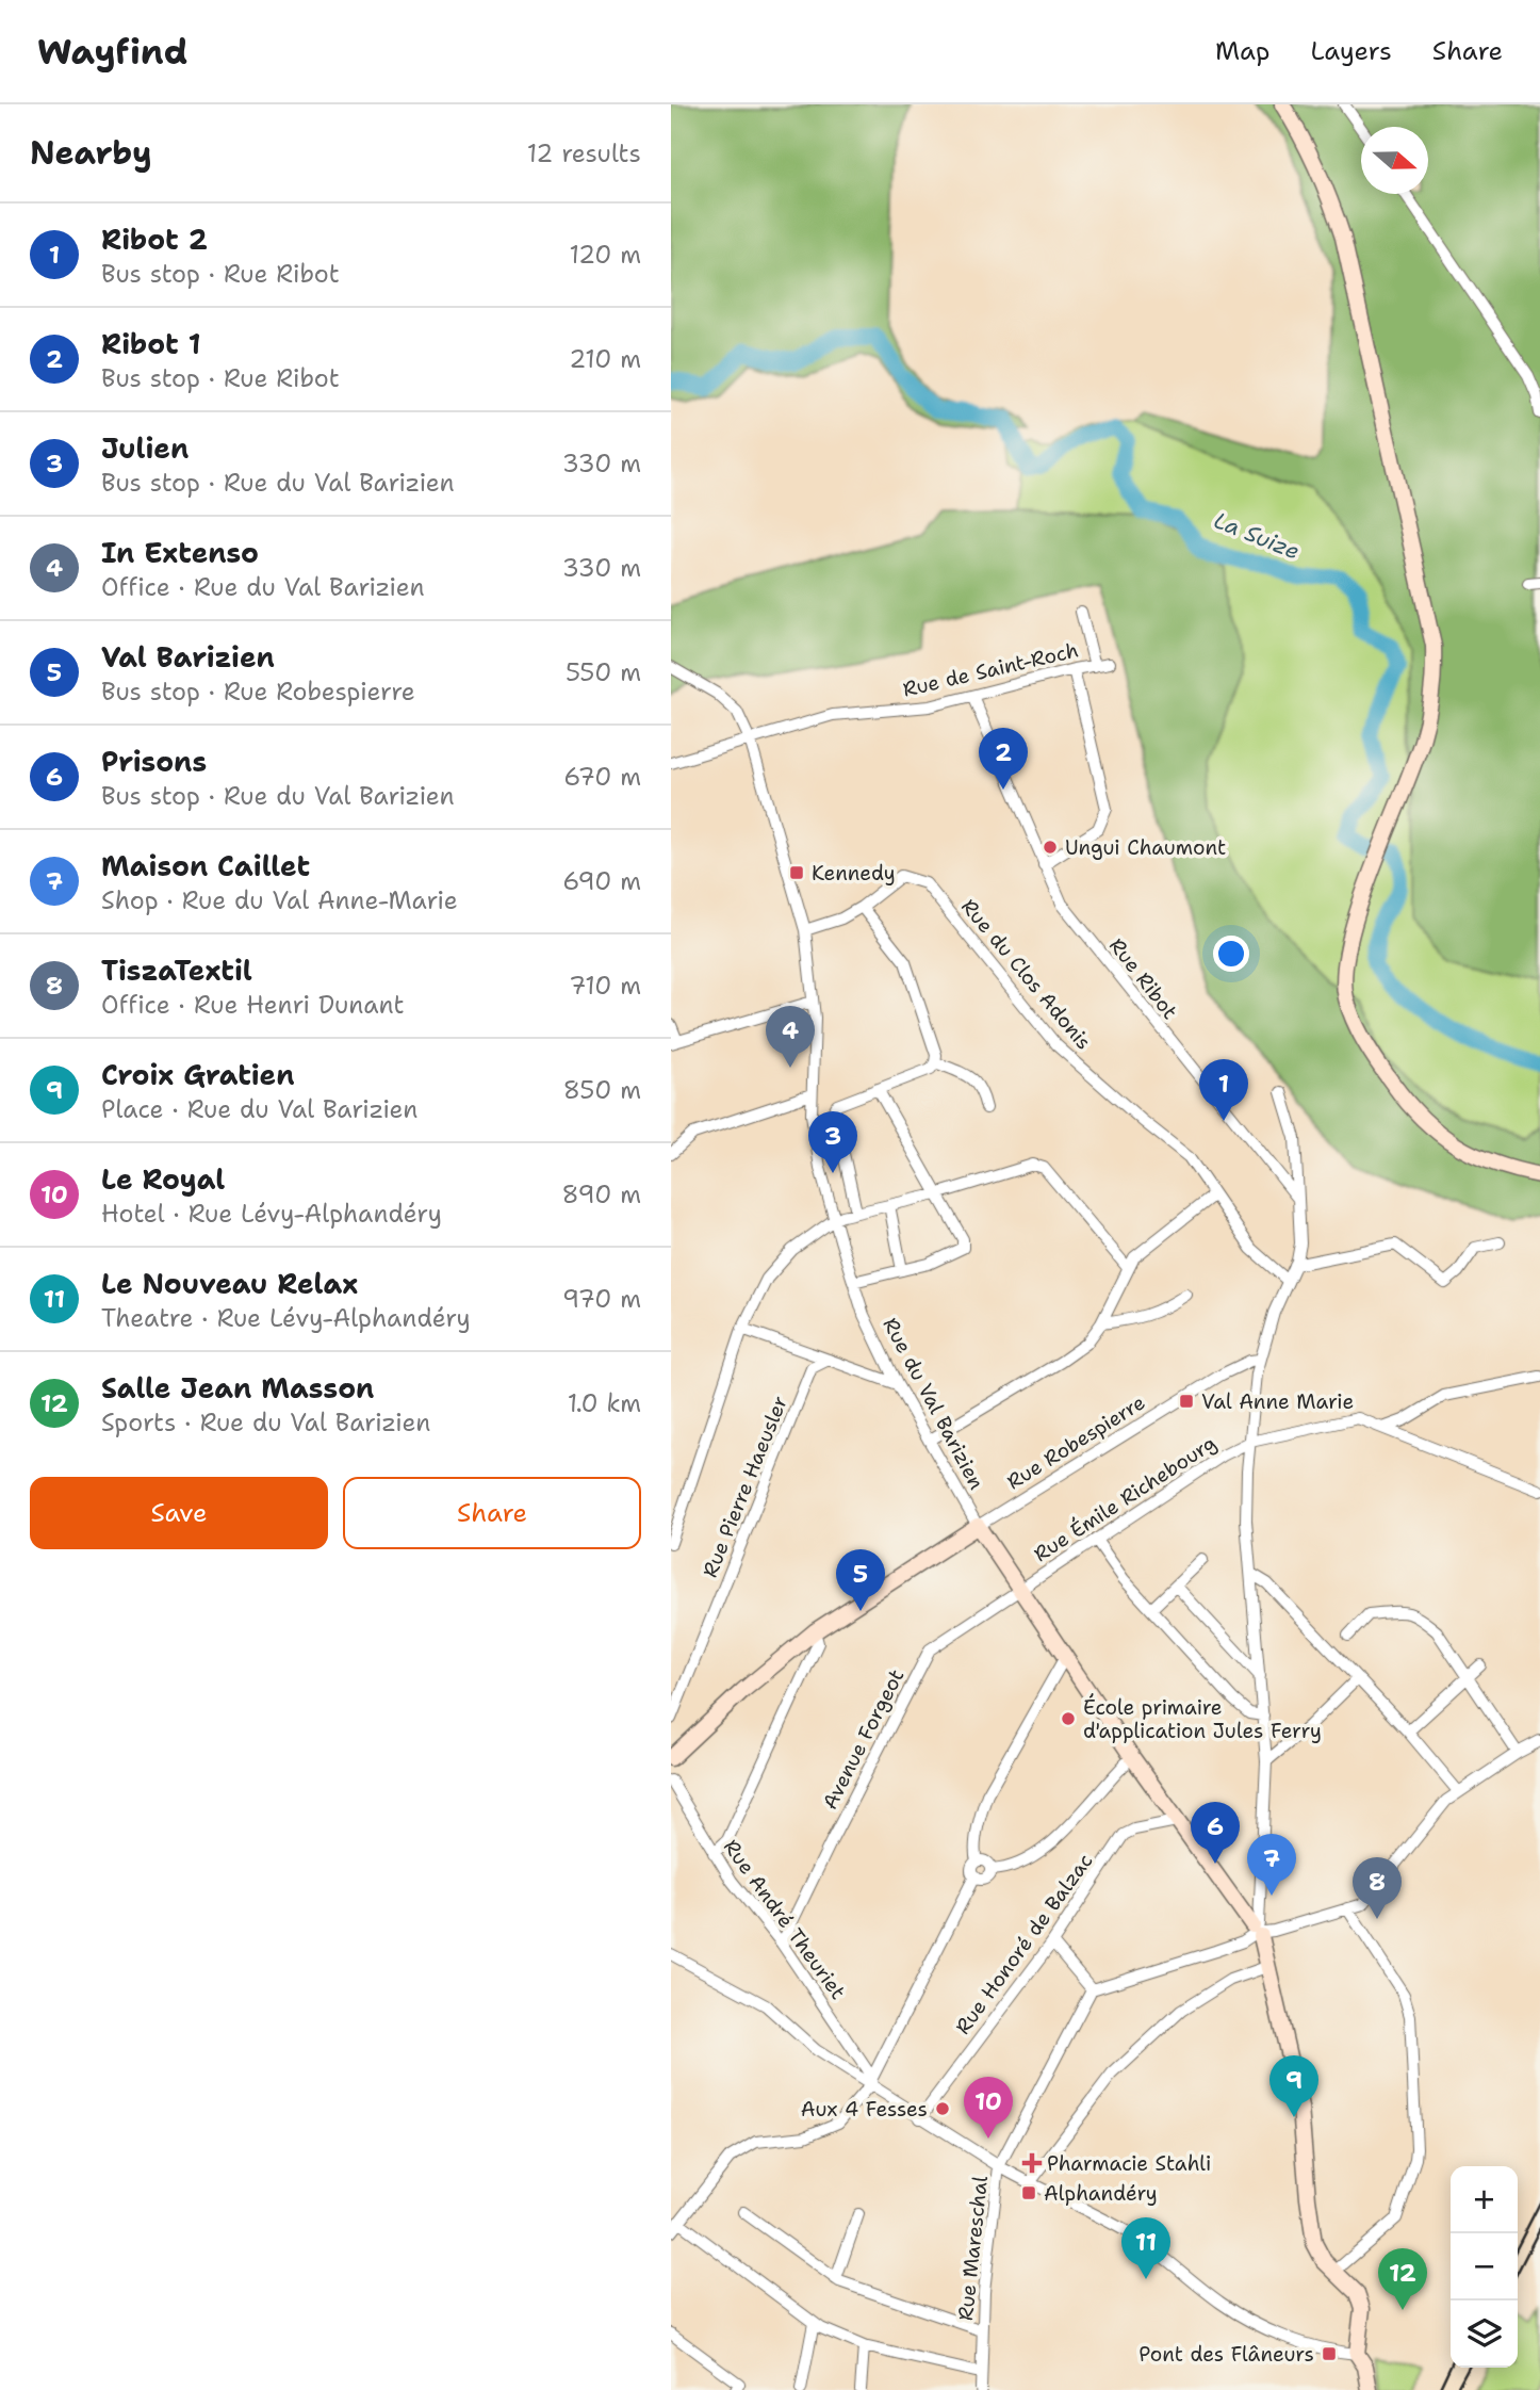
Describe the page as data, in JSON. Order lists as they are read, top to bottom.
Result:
{
  "streets": {
    "street": [
      "Rue de Saint-Roch",
      "Rue du Clos Adonis",
      "Rue Ribot",
      "Rue du Val Barizien",
      "Rue Robespierre",
      "Rue Pierre Haeusler",
      "Rue Émile Richebourg",
      "Avenue Forgeot",
      "Rue André Theuriet",
      "Rue Honoré de Balzac",
      "Rue Mareschal"
    ]
  },
  "crossings": [
    ["Rue de Saint-Roch", "Rue Ribot"],
    ["Rue de Saint-Roch", "Rue du Val Barizien"],
    ["Rue du Clos Adonis", "Rue du Val Barizien"],
    ["Rue du Val Barizien", "Rue Robespierre"],
    ["Rue du Val Barizien", "Rue Émile Richebourg"],
    ["Rue du Val Barizien", "Avenue Forgeot"],
    ["Rue du Val Barizien", "Rue Honoré de Balzac"],
    ["Rue Émile Richebourg", "Avenue Forgeot"],
    ["Avenue Forgeot", "Rue André Theuriet"]
  ],
  "water": ["La Suize"],
  "places": {
    "other": ["Ungui Chaumont", "École primaire d'application Jules Ferry", "Aux 4 Fesses"],
    "transit": [
      "Kennedy",
      "Val Anne Marie",
      "Alphandéry",
      "Pont des Flâneurs"
    ],
    "health": ["Pharmacie Stahli"]
  },
  "north": "right",
  "page": {
    "header": "Wayfind",
    "nav": ["Map", "Layers", "Share"],
    "heading": ["Nearby", "12 results"],
    "list": [
      {
        "mark": "1",
        "name": "Ribot 2",
        "note": "Bus stop · Rue Ribot",
        "value": "120 m"
      },
      {
        "mark": "2",
        "name": "Ribot 1",
        "note": "Bus stop · Rue Ribot",
        "value": "210 m"
      },
      {
        "mark": "3",
        "name": "Julien",
        "note": "Bus stop · Rue du Val Barizien",
        "value": "330 m"
      },
      {
        "mark": "4",
        "name": "In Extenso",
        "note": "Office · Rue du Val Barizien",
        "value": "330 m"
      },
      {
        "mark": "5",
        "name": "Val Barizien",
        "note": "Bus stop · Rue Robespierre",
        "value": "550 m"
      },
      {
        "mark": "6",
        "name": "Prisons",
        "note": "Bus stop · Rue du Val Barizien",
        "value": "670 m"
      },
      {
        "mark": "7",
        "name": "Maison Caillet",
        "note": "Shop · Rue du Val Anne-Marie",
        "value": "690 m"
      },
      {
        "mark": "8",
        "name": "TiszaTextil",
        "note": "Office · Rue Henri Dunant",
        "value": "710 m"
      },
      {
        "mark": "9",
        "name": "Croix Gratien",
        "note": "Place · Rue du Val Barizien",
        "value": "850 m"
      },
      {
        "mark": "10",
        "name": "Le Royal",
        "note": "Hotel · Rue Lévy-Alphandéry",
        "value": "890 m"
      },
      {
        "mark": "11",
        "name": "Le Nouveau Relax",
        "note": "Theatre · Rue Lévy-Alphandéry",
        "value": "970 m"
      },
      {
        "mark": "12",
        "name": "Salle Jean Masson",
        "note": "Sports · Rue du Val Barizien",
        "value": "1.0 km"
      }
    ],
    "pins": [
      "2",
      "4",
      "1",
      "3",
      "5",
      "6",
      "7",
      "8",
      "9",
      "10",
      "11",
      "12"
    ],
    "buttons": ["Save", "Share"],
    "map_buttons": ["+", "−"]
  }
}
